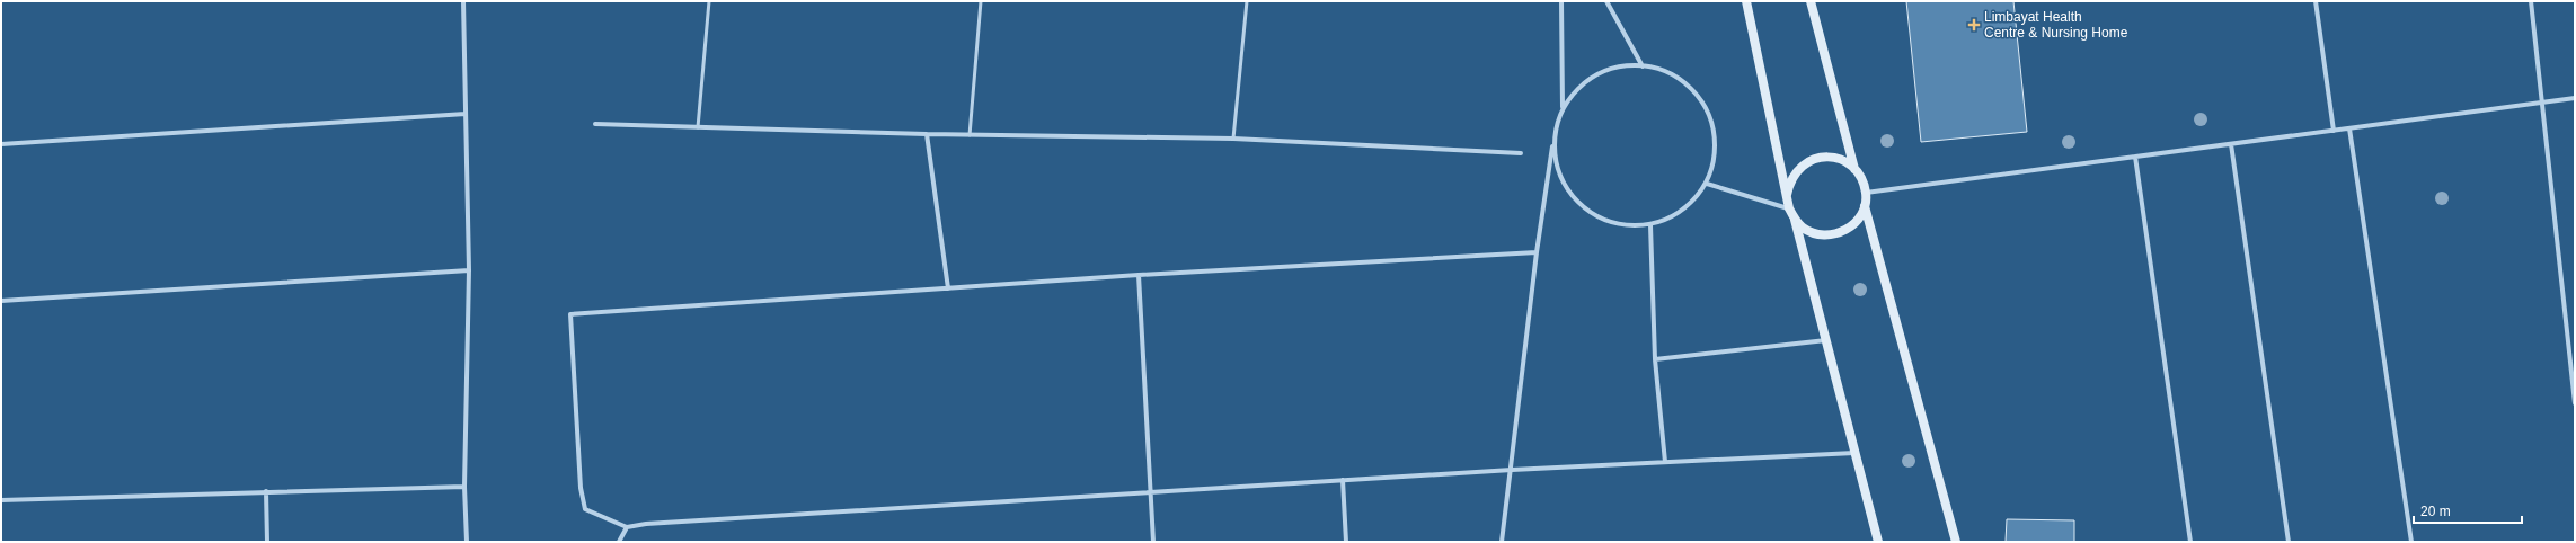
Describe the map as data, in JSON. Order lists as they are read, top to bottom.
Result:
{
  "places": {
    "health": ["Limbayat Health Centre & Nursing Home"]
  },
  "scale_bar": "20 m"
}
